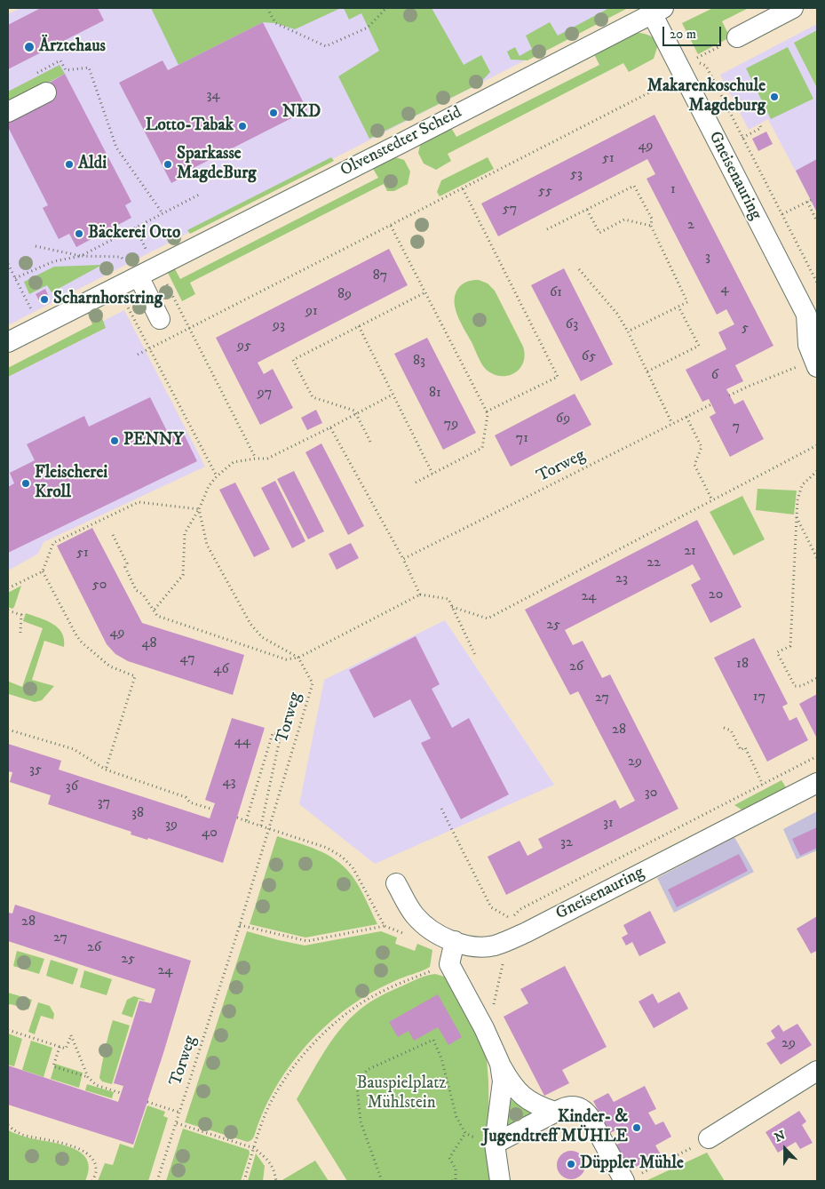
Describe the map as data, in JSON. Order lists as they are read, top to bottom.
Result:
{
  "streets": {
    "street": ["Olvenstedter Scheid", "Gneisenauring"],
    "path": ["Torweg"]
  },
  "crossings": [
    ["Olvenstedter Scheid", "Gneisenauring"]
  ],
  "parks": ["Bauspielplatz Mühlstein"],
  "places": [
    "Ärztehaus",
    "Makarenkoschule Magdeburg",
    "NKD",
    "Lotto-Tabak",
    "Aldi",
    "Sparkasse MagdeBurg",
    "Bäckerei Otto",
    "Scharnhorstring",
    "PENNY",
    "Fleischerei Kroll",
    "Kinder- & Jugendtreff MÜHLE",
    "Düppler Mühle"
  ],
  "house_numbers": [
    "34",
    "49",
    "51",
    "53",
    "1",
    "55",
    "57",
    "2",
    "3",
    "87",
    "4",
    "61",
    "89",
    "91",
    "63",
    "93",
    "5",
    "95",
    "65",
    "83",
    "6",
    "97",
    "81",
    "69",
    "79",
    "7",
    "71",
    "21",
    "51",
    "22",
    "23",
    "50",
    "20",
    "24",
    "25",
    "49",
    "48",
    "47",
    "18",
    "26",
    "46",
    "17",
    "27",
    "28",
    "44",
    "29",
    "35",
    "43",
    "36",
    "30",
    "37",
    "38",
    "31",
    "39",
    "40",
    "32",
    "28",
    "27",
    "26",
    "25",
    "24",
    "29"
  ],
  "scale_bar": "20 m",
  "north": "top"
}
